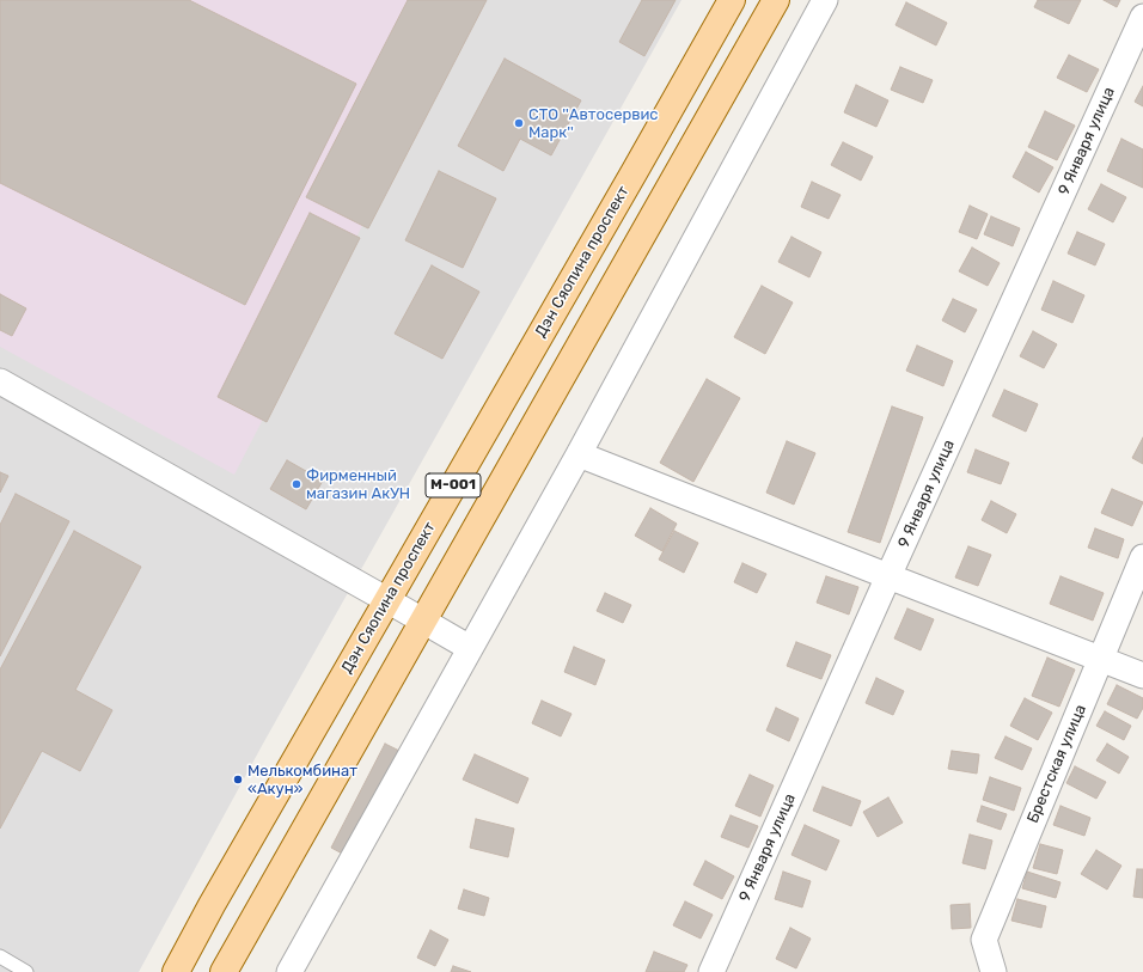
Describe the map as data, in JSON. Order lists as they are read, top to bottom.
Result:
{
  "streets": {
    "main road": ["Дэн Сяопина проспект", "M-001"],
    "street": ["9 Января улица", "Брестская улица"]
  },
  "places": ["СТО ''Автосервис Марк''", "Фирменный магазин АкУН", "Мелькомбинат «Акун»"]
}
